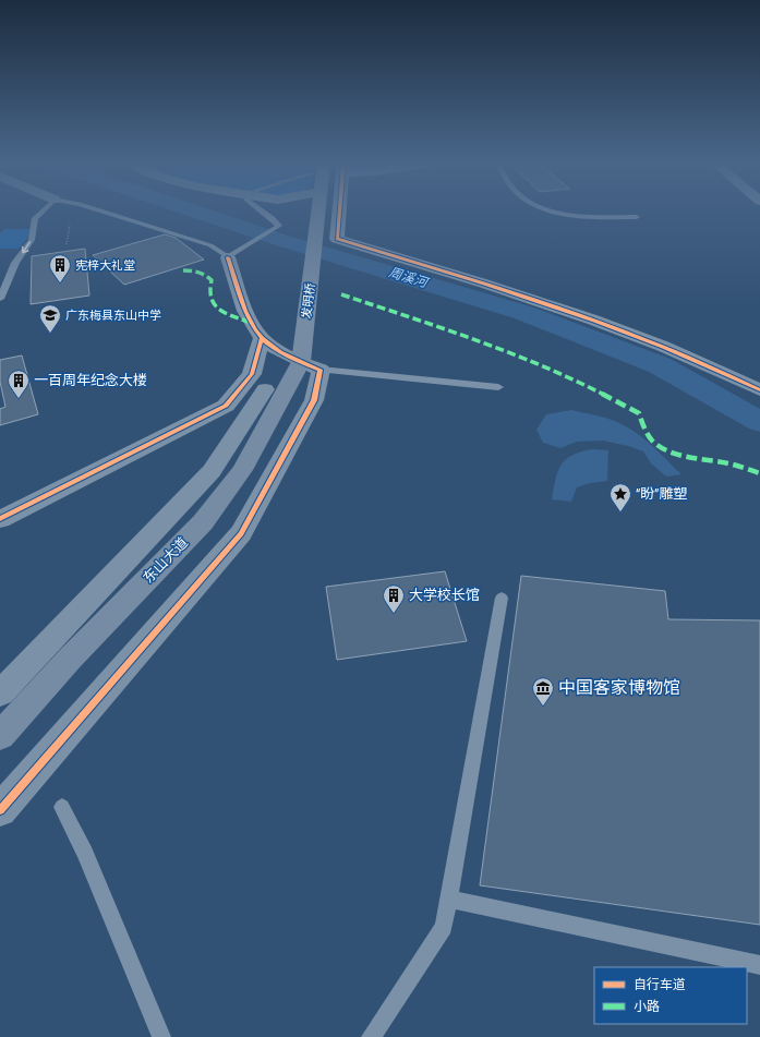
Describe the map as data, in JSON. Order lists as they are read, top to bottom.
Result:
{
  "streets": {
    "main road": ["发明桥", "东山大道"]
  },
  "crossings": [
    ["发明桥", "东山大道"]
  ],
  "water": ["周溪河"],
  "places": {
    "building": ["宪梓大礼堂", "一百周年纪念大楼", "大学校长馆"],
    "school or university": ["广东梅县东山中学"],
    "place": ["“盼”雕塑"],
    "museum": ["中国客家博物馆"]
  },
  "legend": ["自行车道", "小路"]
}
